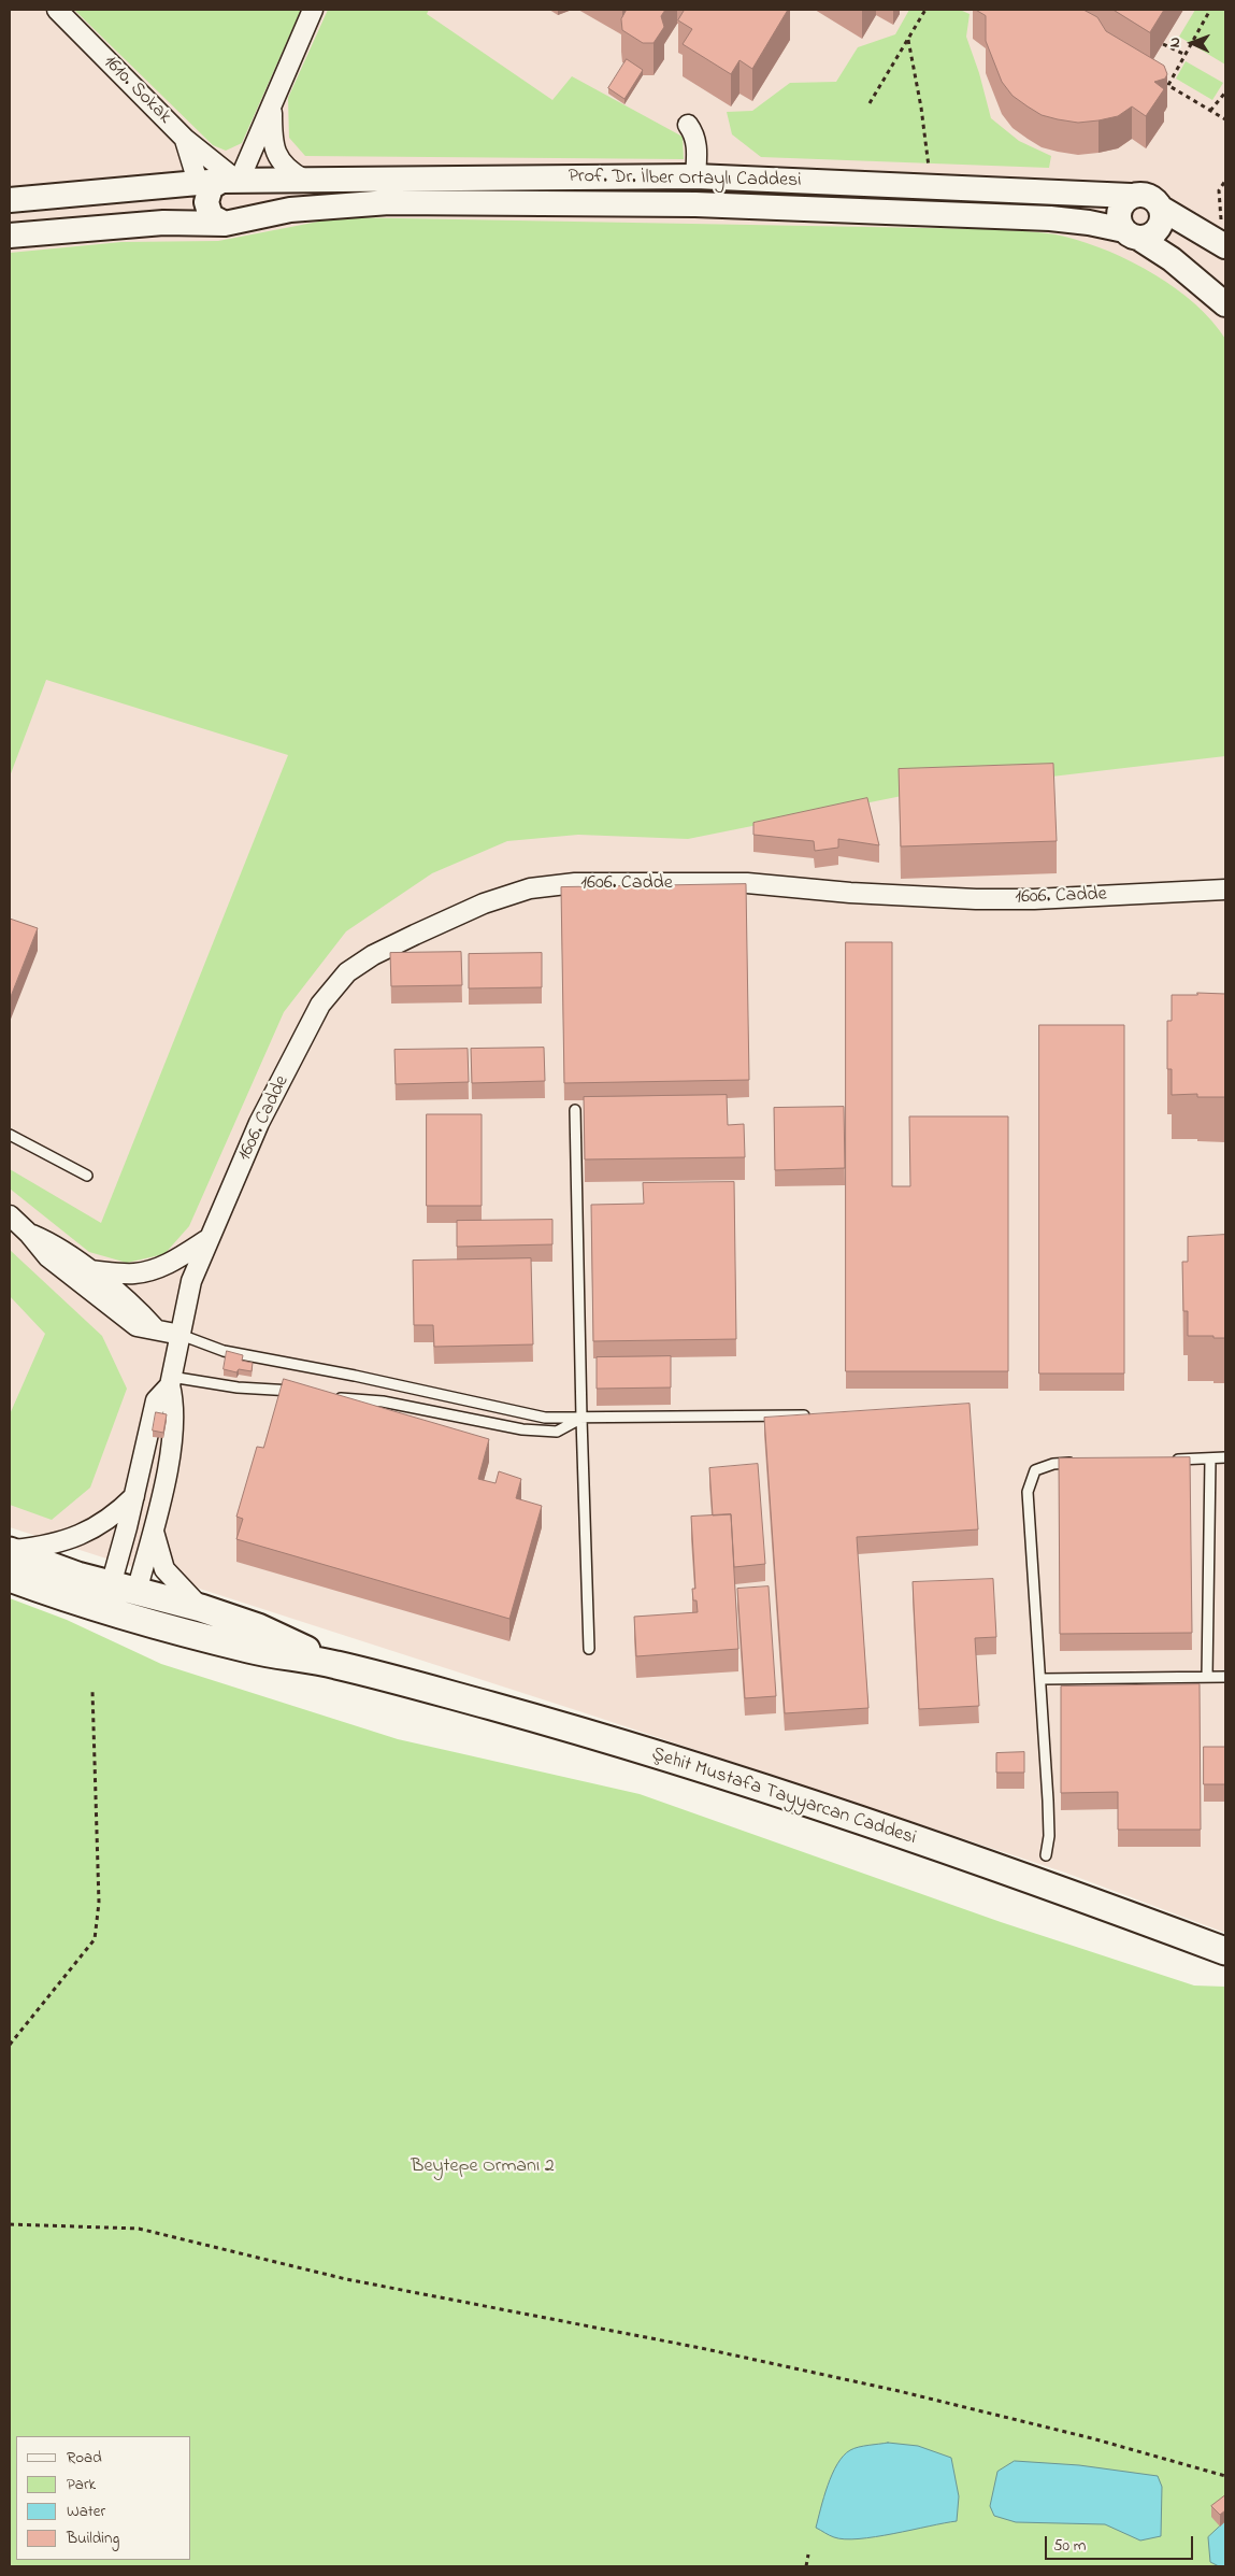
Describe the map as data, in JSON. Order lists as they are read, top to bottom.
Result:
{
  "streets": {
    "main road": ["Şehit Mustafa Tayyarcan Caddesi"],
    "street": ["1610. Sokak", "Prof. Dr. İlber Ortaylı Caddesi", "1606. Cadde"]
  },
  "crossings": [
    ["1610. Sokak", "Prof. Dr. İlber Ortaylı Caddesi"]
  ],
  "parks": ["Beytepe Ormanı 2"],
  "legend": [
    "Road",
    "Park",
    "Water",
    "Building"
  ],
  "scale_bar": "50 m",
  "north": "left"
}
